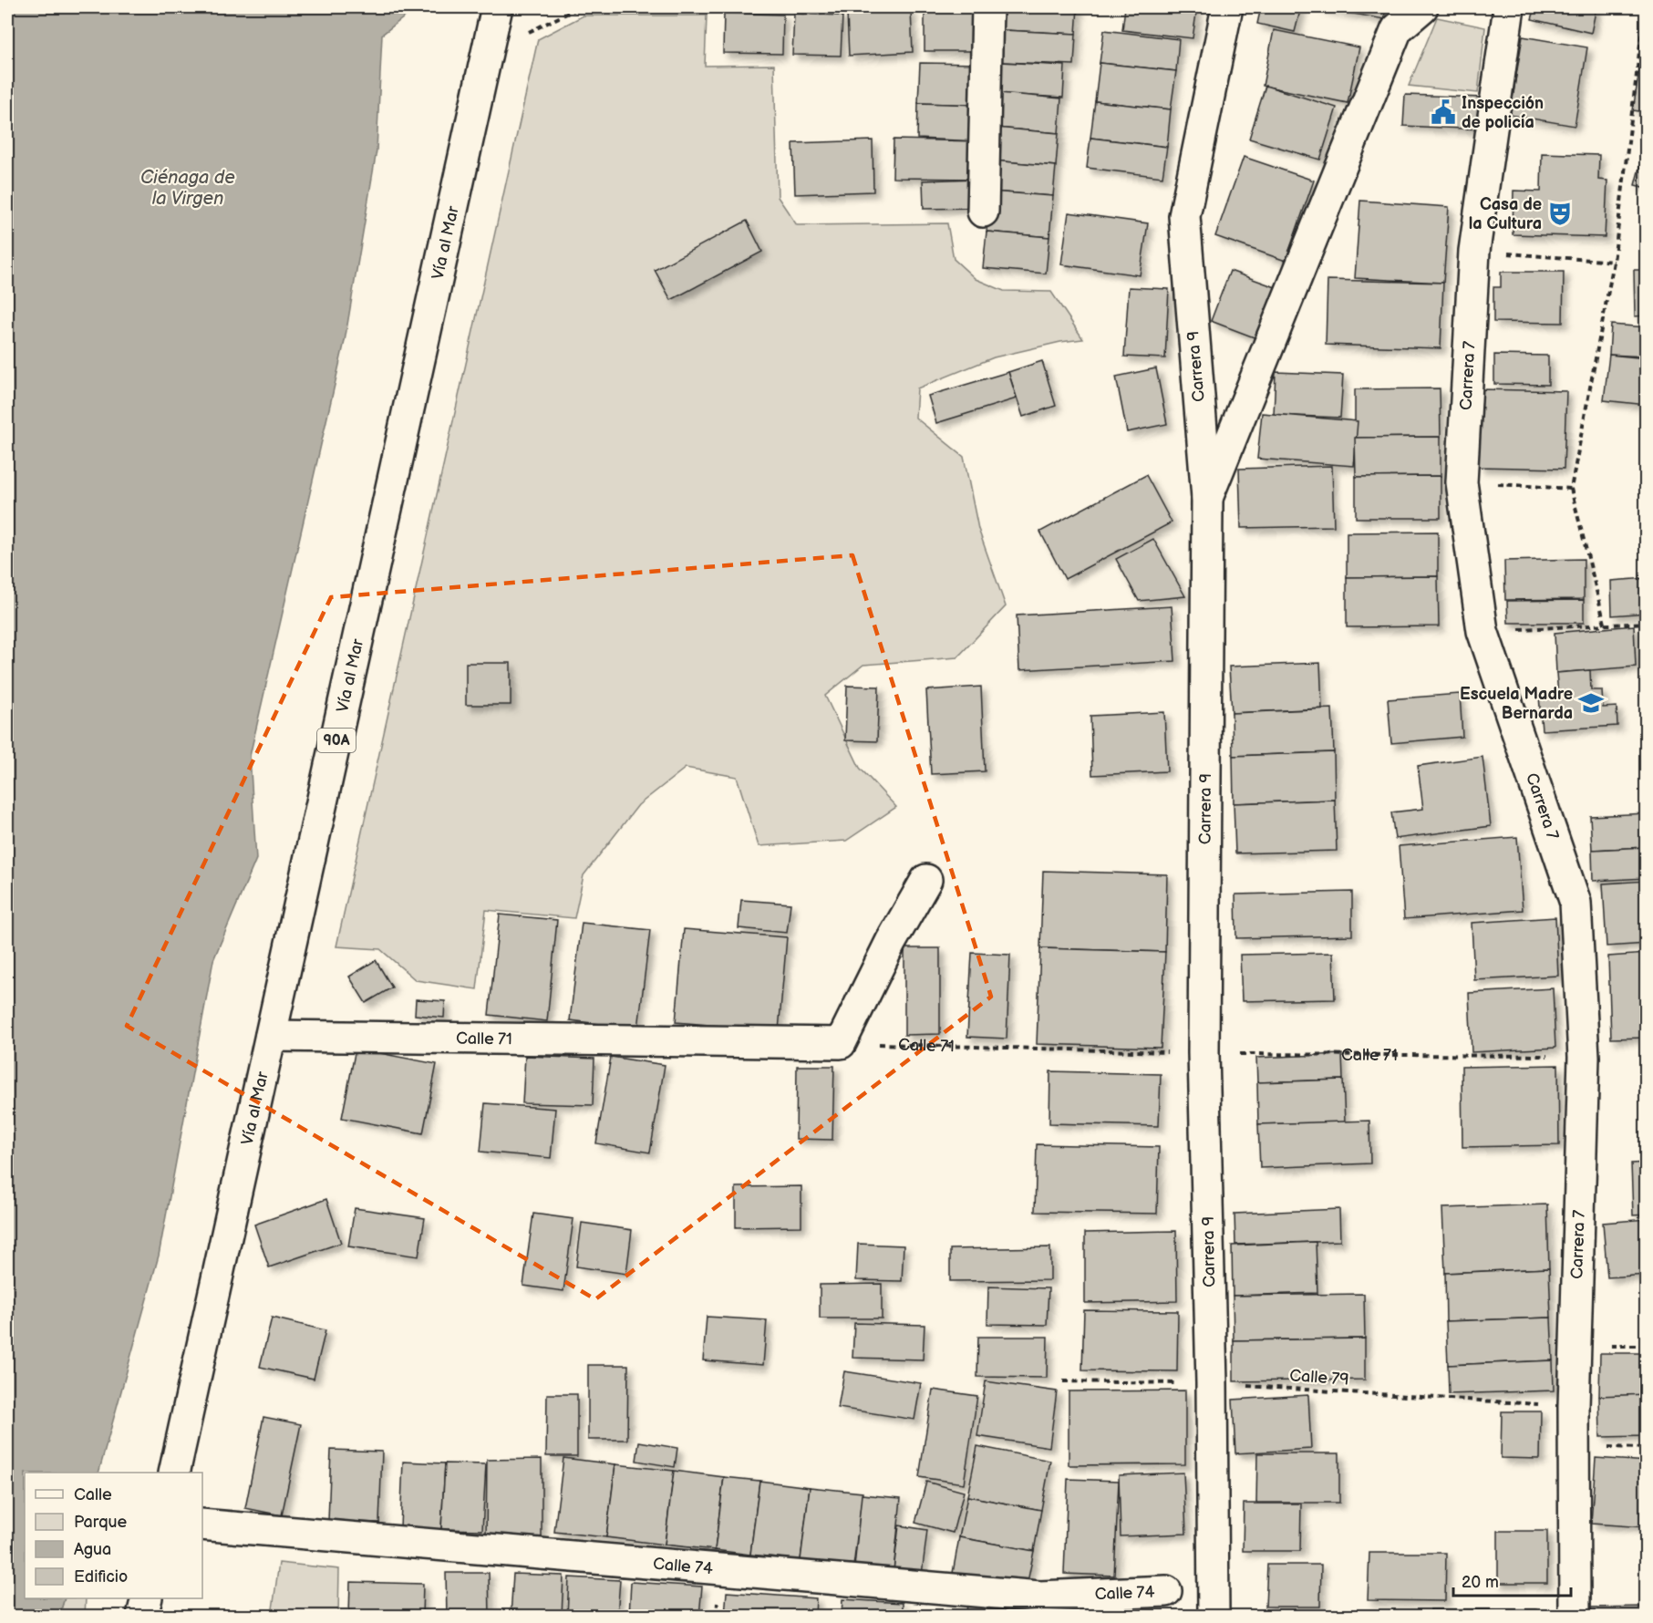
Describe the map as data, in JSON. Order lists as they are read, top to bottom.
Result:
{
  "streets": {
    "main road": [
      "Vía al Mar",
      "Carrera 9",
      "Carrera 7",
      "90A",
      "Calle 71",
      "Calle 74"
    ],
    "path": ["Calle 79"]
  },
  "crossings": [
    ["Vía al Mar", "Calle 71"],
    ["Carrera 9", "Calle 71"],
    ["Carrera 9", "Calle 79"],
    ["Carrera 7", "Calle 71"],
    ["Carrera 7", "Calle 79"]
  ],
  "water": ["Ciénaga de la Virgen"],
  "places": {
    "public building": ["Inspección de policía"],
    "theatre": ["Casa de la Cultura"],
    "school or university": ["Escuela Madre Bernarda"]
  },
  "legend": [
    "Calle",
    "Parque",
    "Agua",
    "Edificio"
  ],
  "scale_bar": "20 m"
}
